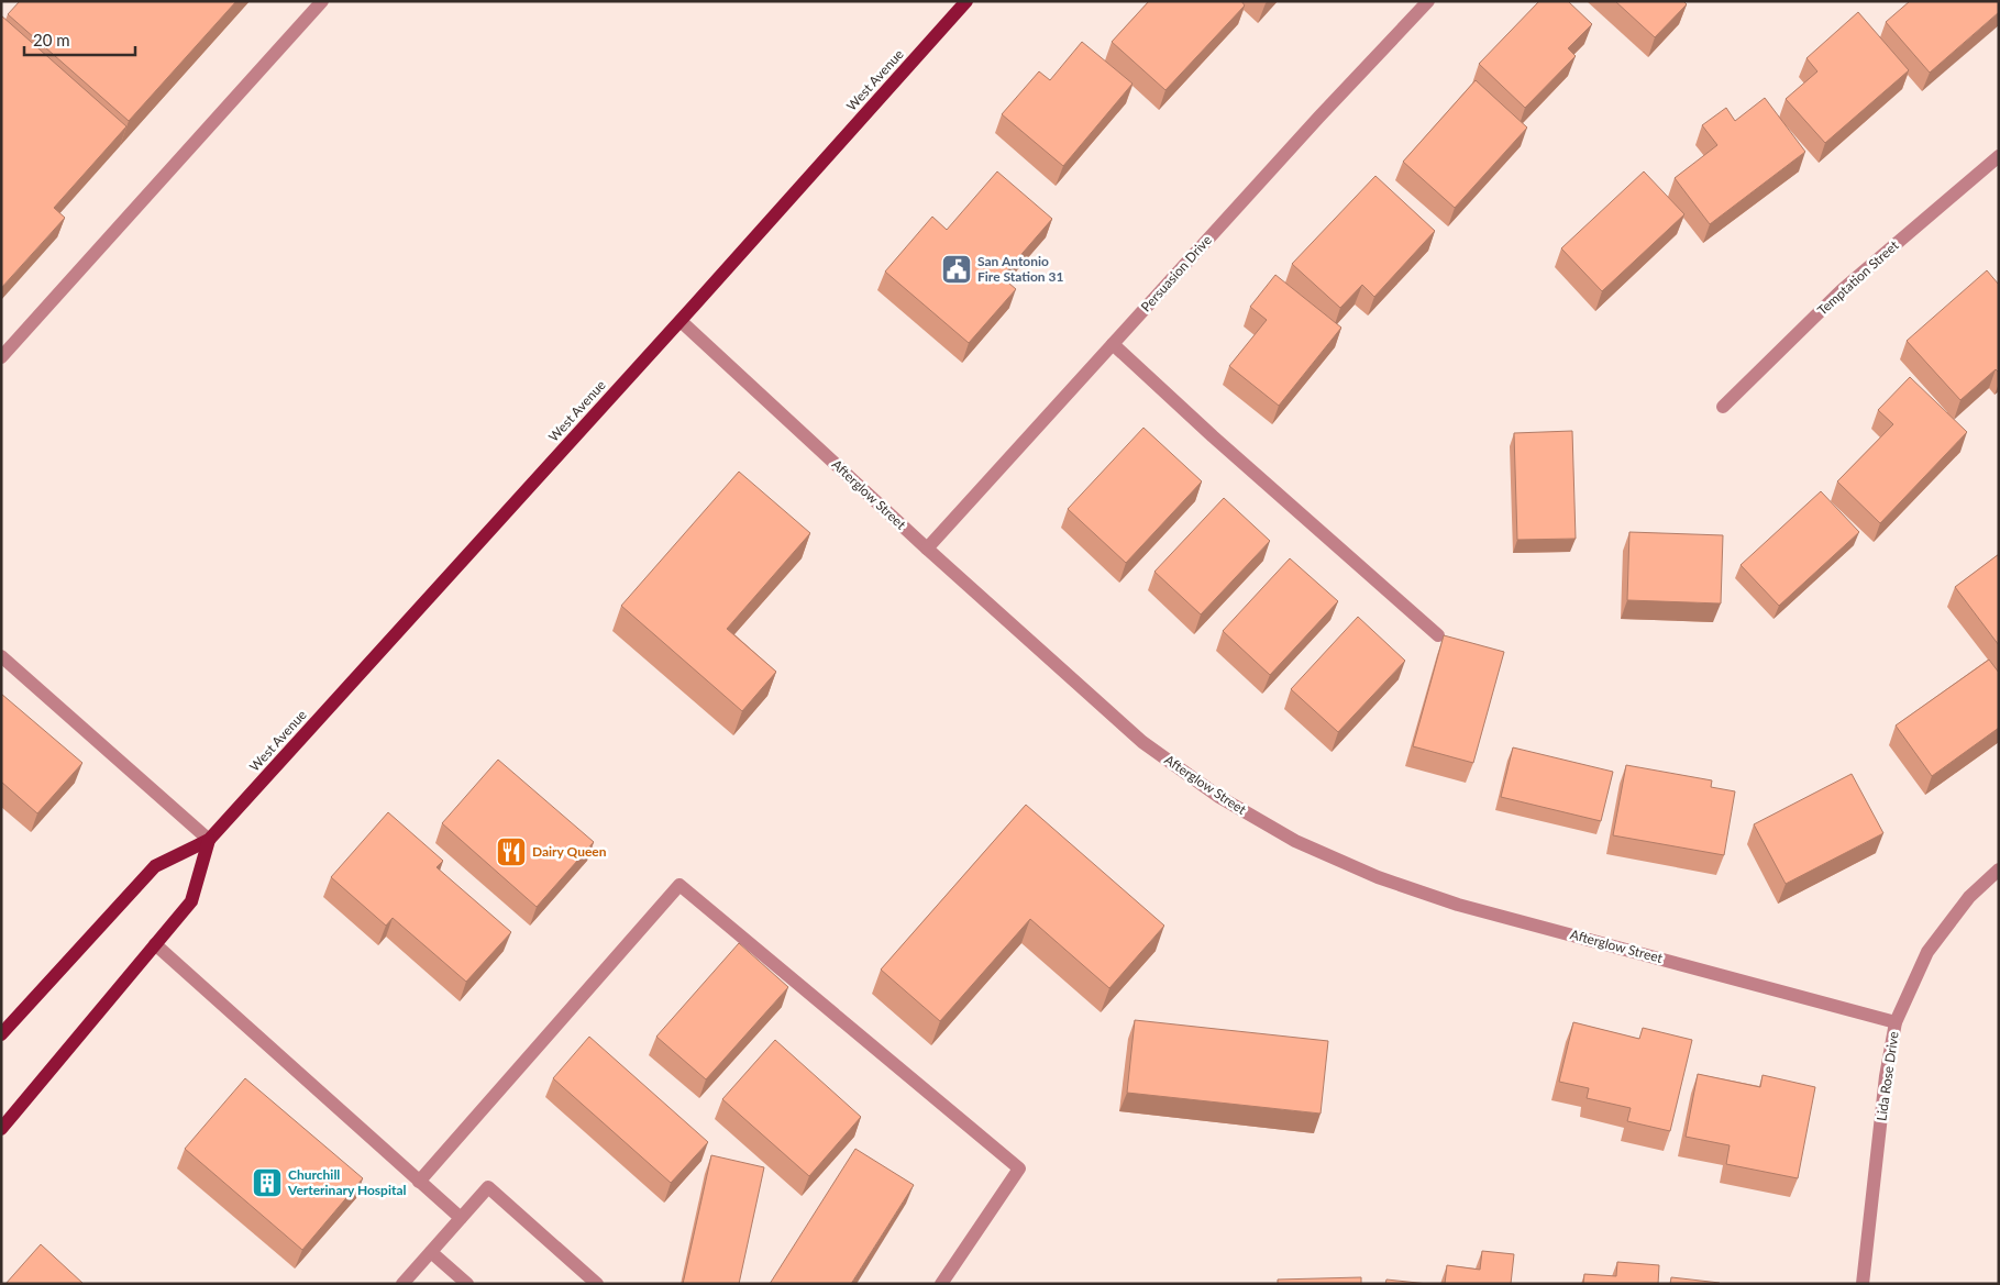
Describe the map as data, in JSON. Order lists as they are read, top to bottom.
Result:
{
  "streets": {
    "main road": ["West Avenue"],
    "street": [
      "Persuasion Drive",
      "Temptation Street",
      "Afterglow Street",
      "Lida Rose Drive"
    ]
  },
  "crossings": [
    ["West Avenue", "Afterglow Street"],
    ["Persuasion Drive", "Afterglow Street"],
    ["Afterglow Street", "Lida Rose Drive"]
  ],
  "places": {
    "public building": ["San Antonio Fire Station 31"],
    "restaurant": ["Dairy Queen"],
    "building": ["Churchill Verterinary Hospital"]
  },
  "scale_bar": "20 m"
}
